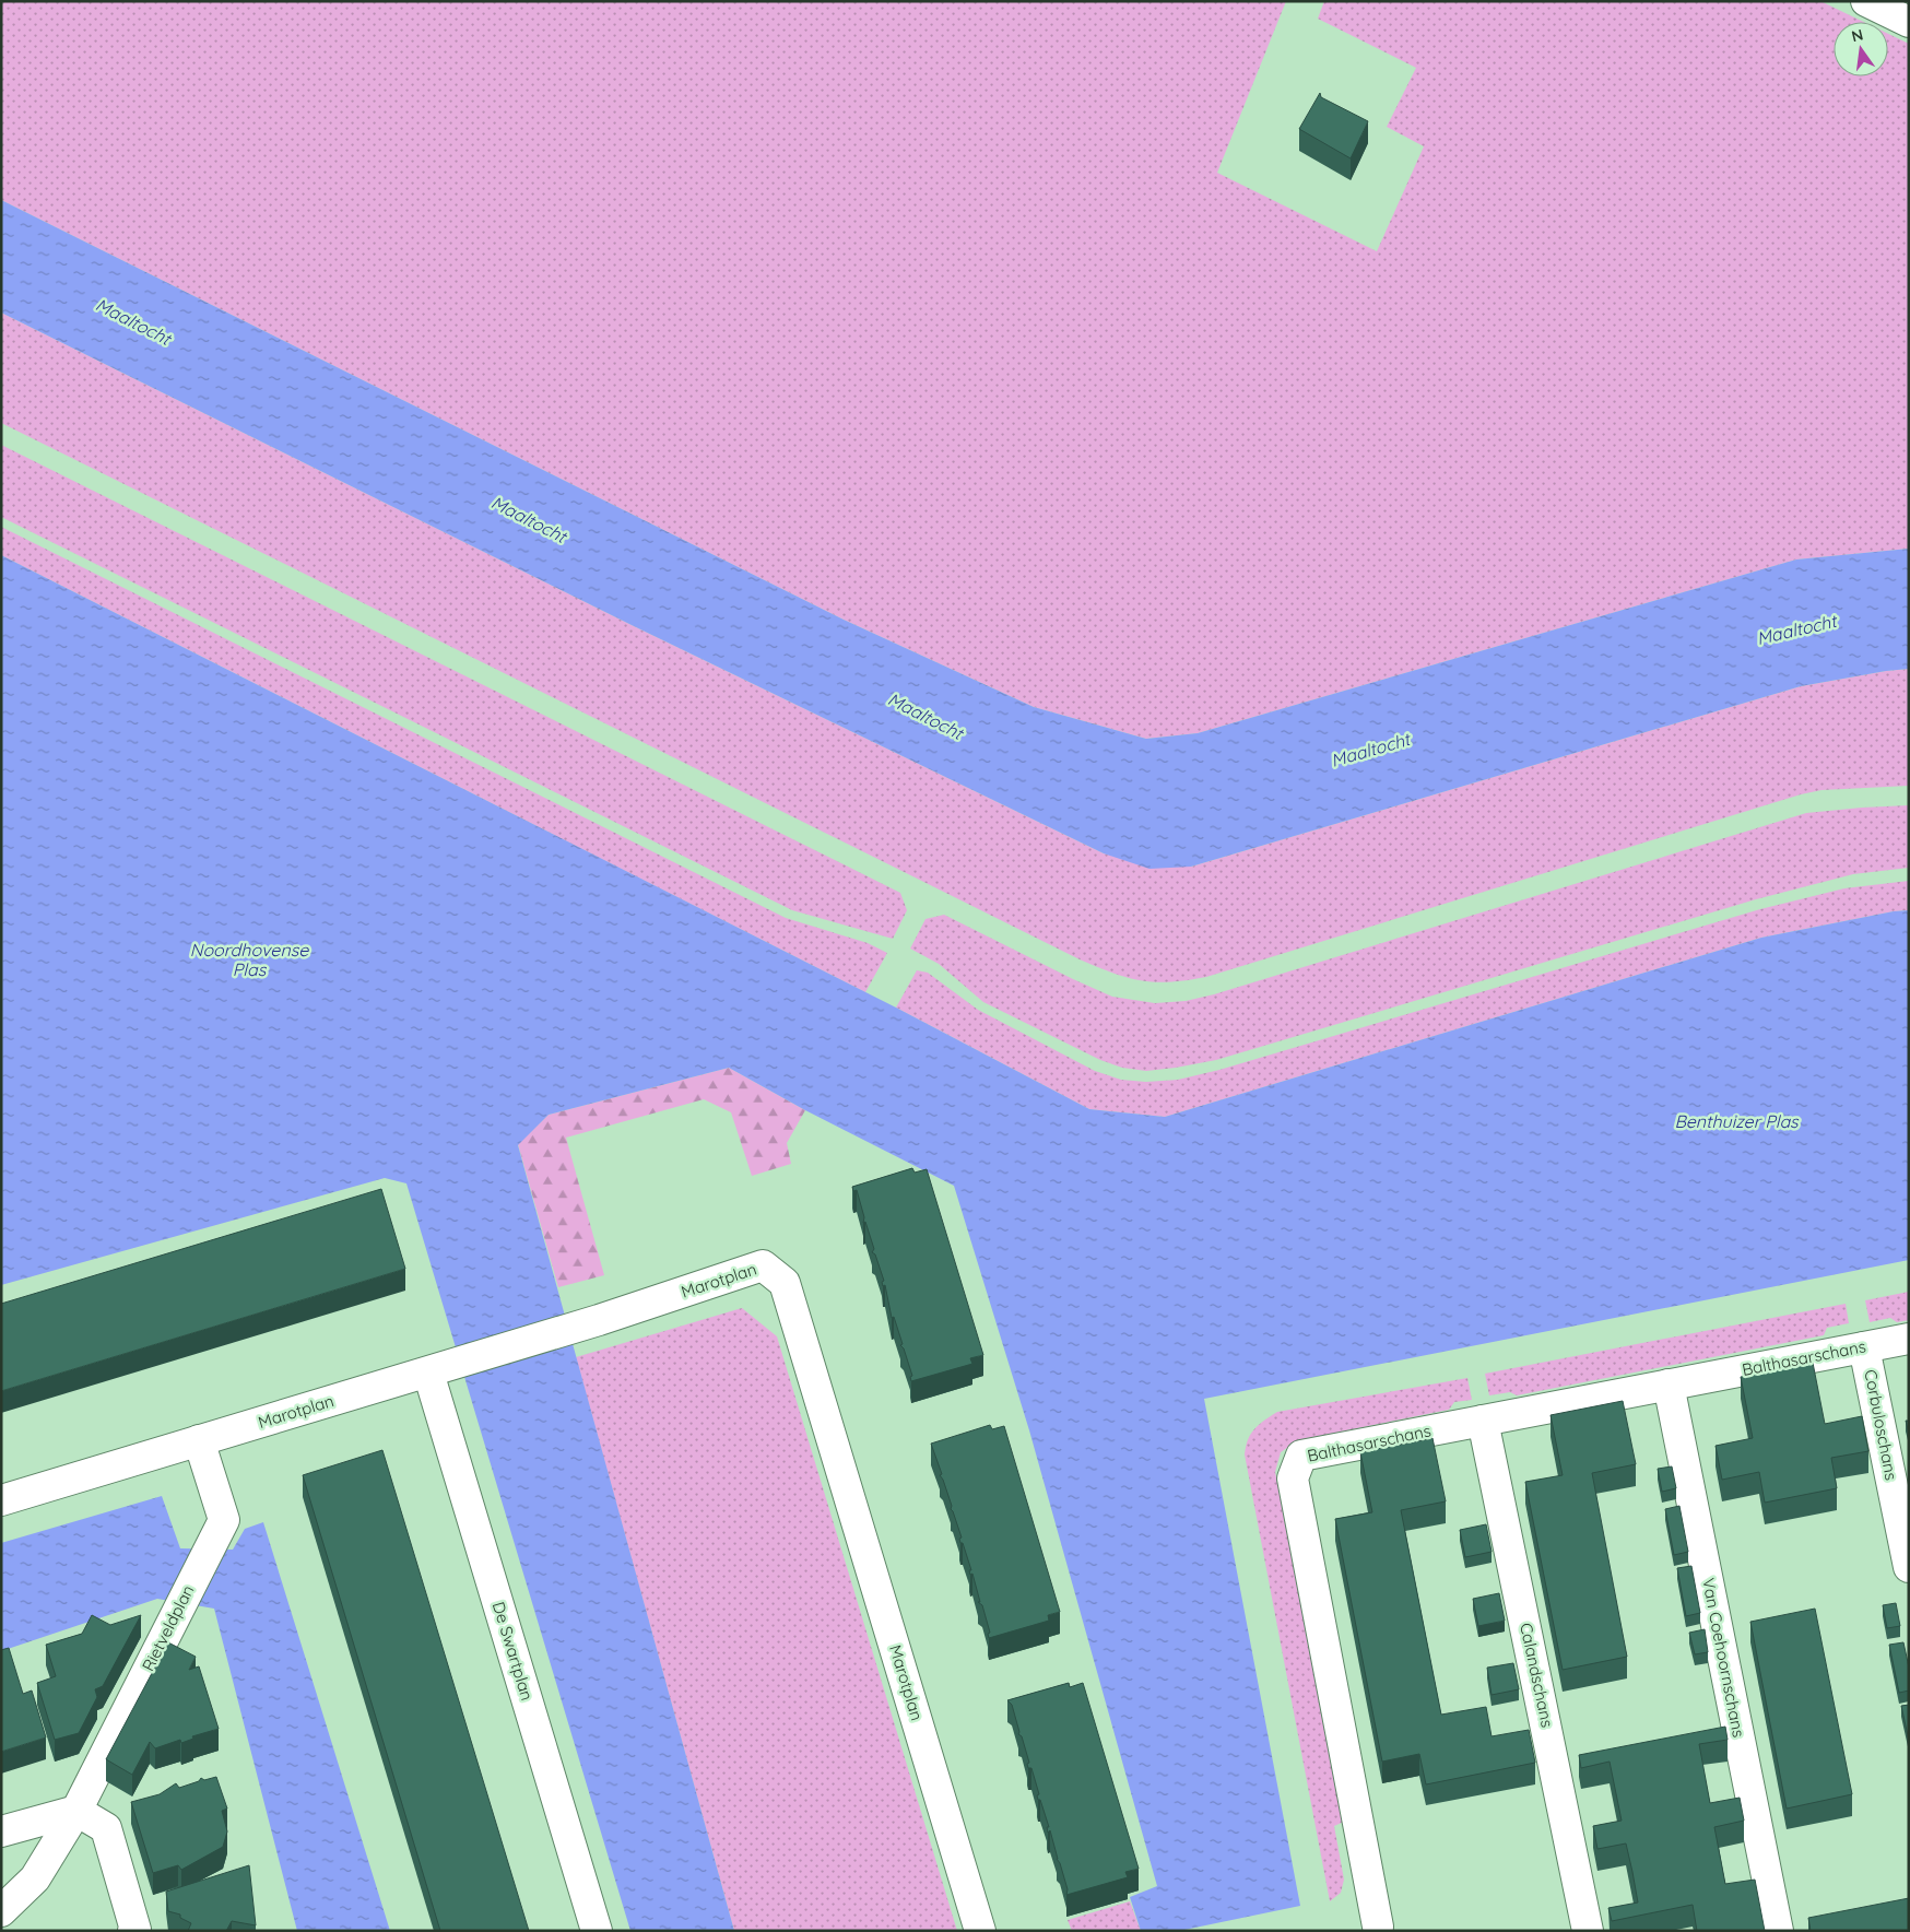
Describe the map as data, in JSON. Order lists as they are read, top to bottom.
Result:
{
  "streets": {
    "street": [
      "Marotplan",
      "Balthasarschans",
      "Corbuloschans",
      "Rietveldplan",
      "De Swartplan",
      "Van Coehoornschans",
      "Calandschans"
    ]
  },
  "crossings": [
    ["Marotplan", "Rietveldplan"],
    ["Marotplan", "De Swartplan"],
    ["Balthasarschans", "Corbuloschans"],
    ["Balthasarschans", "Van Coehoornschans"],
    ["Balthasarschans", "Calandschans"]
  ],
  "water": ["Maaltocht", "Noordhovense Plas", "Benthuizer Plas"],
  "north": "top"
}
